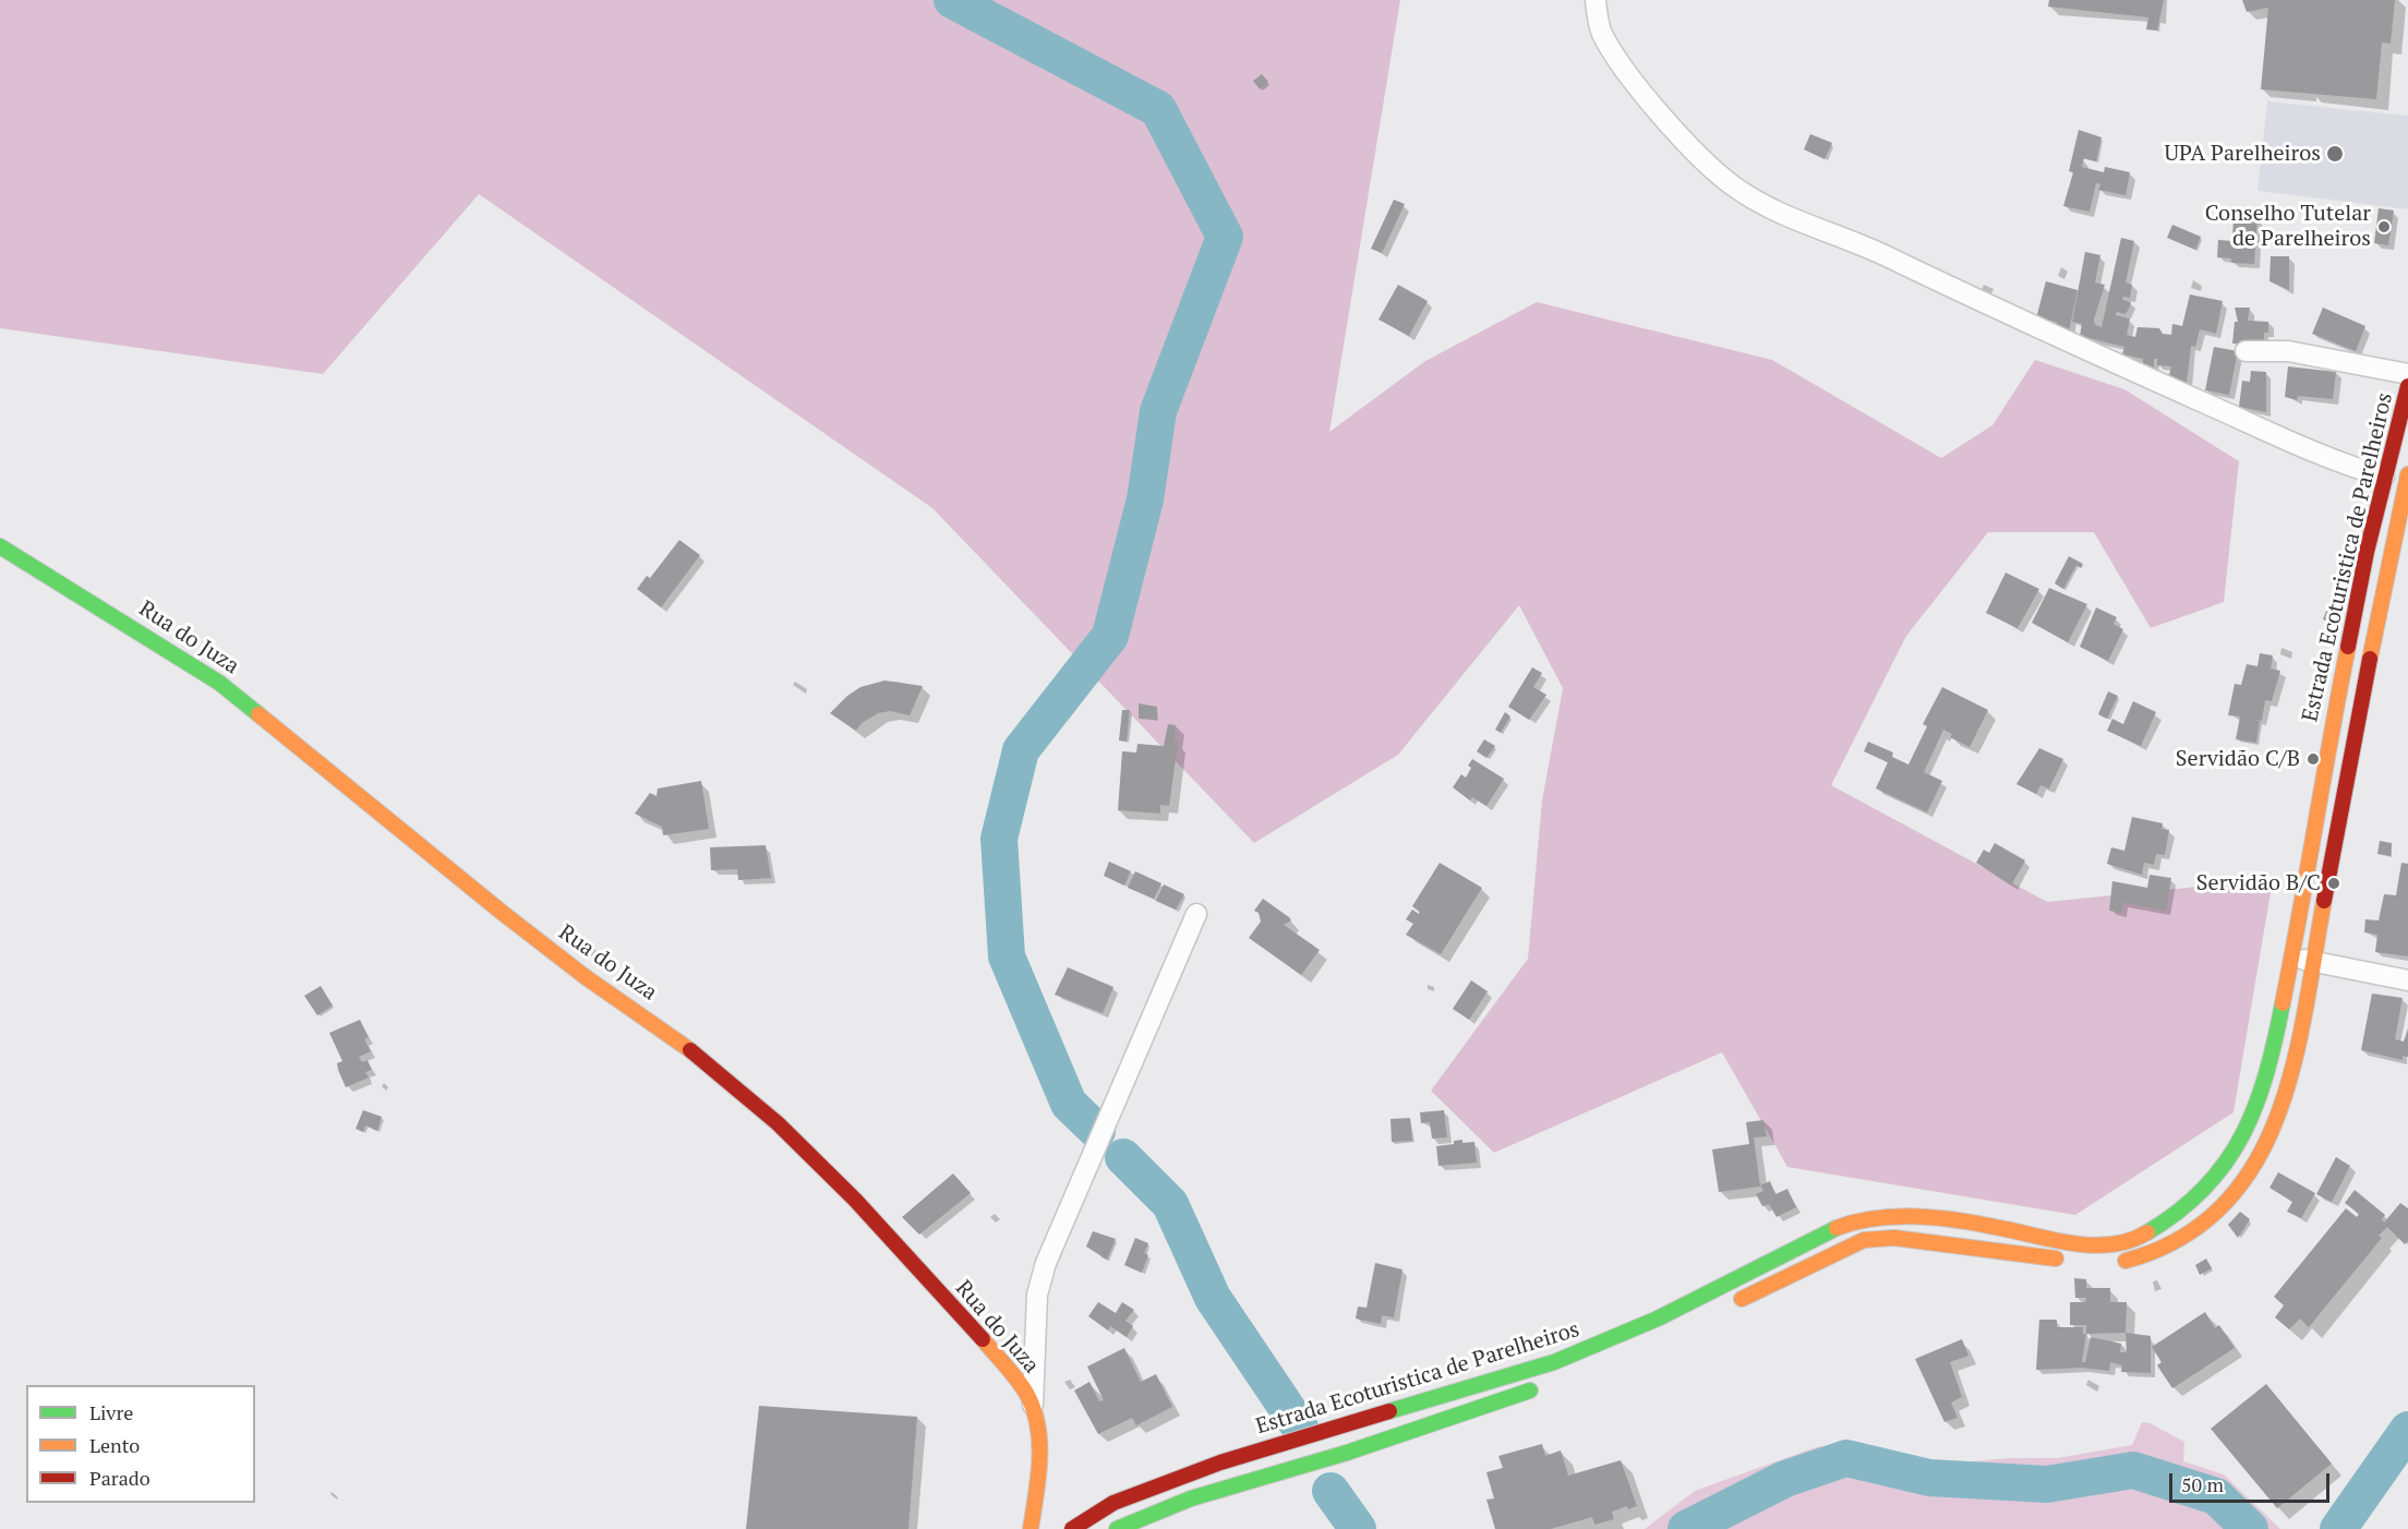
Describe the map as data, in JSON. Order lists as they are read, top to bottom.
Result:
{
  "streets": {
    "main road": ["Estrada Ecoturistica de Parelheiros", "Rua do Juza"]
  },
  "places": [
    "UPA Parelheiros",
    "Conselho Tutelar de Parelheiros",
    "Servidão C/B",
    "Servidão B/C"
  ],
  "legend": ["Livre", "Lento", "Parado"],
  "scale_bar": "50 m"
}
